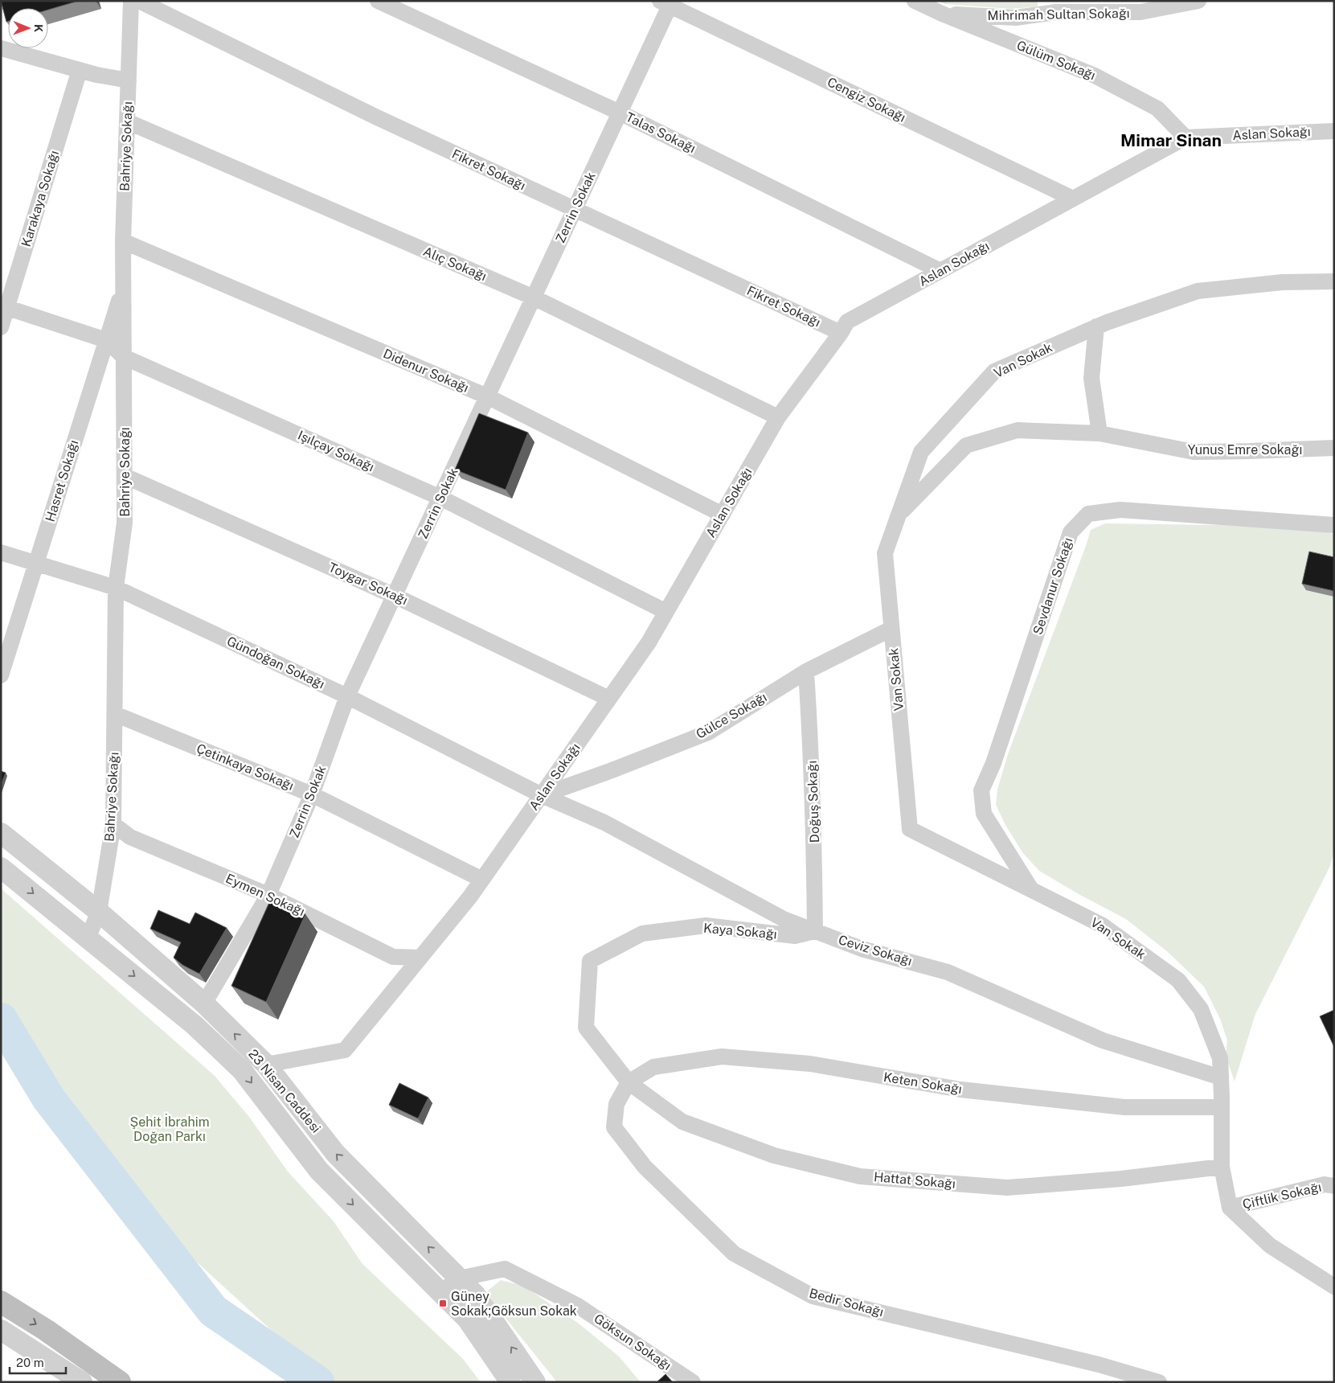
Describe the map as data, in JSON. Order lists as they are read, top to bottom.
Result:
{
  "streets": {
    "street": [
      "Mihrimah Sultan Sokağı",
      "Gülüm Sokağı",
      "Cengiz Sokağı",
      "Talas Sokağı",
      "Aslan Sokağı",
      "Bahriye Sokağı",
      "Fikret Sokağı",
      "Karakaya Sokağı",
      "Zerrin Sokak",
      "Alıç Sokağı",
      "Van Sokak",
      "Didenur Sokağı",
      "Yunus Emre Sokağı",
      "Işılçay Sokağı",
      "Hasret Sokağı",
      "Toygar Sokağı",
      "Sevdanur Sokağı",
      "Gündoğan Sokağı",
      "Gülce Sokağı",
      "Çetinkaya Sokağı",
      "Doğuş Sokağı",
      "Eymen Sokağı",
      "Kaya Sokağı",
      "Ceviz Sokağı",
      "Keten Sokağı",
      "23 Nisan Caddesi",
      "Hattat Sokağı",
      "Çiftlik Sokağı",
      "Bedir Sokağı",
      "Göksun Sokağı"
    ]
  },
  "crossings": [
    ["Mihrimah Sultan Sokağı", "Gülüm Sokağı"],
    ["Gülüm Sokağı", "Aslan Sokağı"],
    ["Cengiz Sokağı", "Aslan Sokağı"],
    ["Cengiz Sokağı", "Zerrin Sokak"],
    ["Talas Sokağı", "Aslan Sokağı"],
    ["Talas Sokağı", "Zerrin Sokak"],
    ["Aslan Sokağı", "Fikret Sokağı"],
    ["Aslan Sokağı", "Alıç Sokağı"],
    ["Aslan Sokağı", "Didenur Sokağı"],
    ["Aslan Sokağı", "Işılçay Sokağı"],
    ["Aslan Sokağı", "Toygar Sokağı"],
    ["Aslan Sokağı", "Gündoğan Sokağı"],
    ["Aslan Sokağı", "Gülce Sokağı"],
    ["Aslan Sokağı", "Çetinkaya Sokağı"],
    ["Aslan Sokağı", "Eymen Sokağı"],
    ["Aslan Sokağı", "Ceviz Sokağı"],
    ["Aslan Sokağı", "23 Nisan Caddesi"],
    ["Bahriye Sokağı", "Alıç Sokağı"],
    ["Bahriye Sokağı", "Didenur Sokağı"],
    ["Bahriye Sokağı", "Işılçay Sokağı"],
    ["Bahriye Sokağı", "Hasret Sokağı"],
    ["Bahriye Sokağı", "Toygar Sokağı"],
    ["Bahriye Sokağı", "Gündoğan Sokağı"],
    ["Bahriye Sokağı", "Çetinkaya Sokağı"],
    ["Bahriye Sokağı", "Eymen Sokağı"],
    ["Bahriye Sokağı", "23 Nisan Caddesi"],
    ["Fikret Sokağı", "Zerrin Sokak"],
    ["Karakaya Sokağı", "Işılçay Sokağı"],
    ["Zerrin Sokak", "Alıç Sokağı"],
    ["Zerrin Sokak", "Didenur Sokağı"],
    ["Zerrin Sokak", "Işılçay Sokağı"],
    ["Zerrin Sokak", "Toygar Sokağı"],
    ["Zerrin Sokak", "Gündoğan Sokağı"],
    ["Zerrin Sokak", "Çetinkaya Sokağı"],
    ["Zerrin Sokak", "Eymen Sokağı"],
    ["Zerrin Sokak", "23 Nisan Caddesi"],
    ["Van Sokak", "Yunus Emre Sokağı"],
    ["Van Sokak", "Sevdanur Sokağı"],
    ["Van Sokak", "Gülce Sokağı"],
    ["Van Sokak", "Ceviz Sokağı"],
    ["Van Sokak", "Keten Sokağı"],
    ["Van Sokak", "Hattat Sokağı"],
    ["Van Sokak", "Çiftlik Sokağı"],
    ["Işılçay Sokağı", "Hasret Sokağı"],
    ["Hasret Sokağı", "Gündoğan Sokağı"],
    ["Gündoğan Sokağı", "Gülce Sokağı"],
    ["Gündoğan Sokağı", "Ceviz Sokağı"],
    ["Gülce Sokağı", "Doğuş Sokağı"],
    ["Gülce Sokağı", "Ceviz Sokağı"],
    ["Doğuş Sokağı", "Kaya Sokağı"],
    ["Doğuş Sokağı", "Ceviz Sokağı"],
    ["Kaya Sokağı", "Ceviz Sokağı"],
    ["Kaya Sokağı", "Keten Sokağı"],
    ["Kaya Sokağı", "Hattat Sokağı"],
    ["Kaya Sokağı", "Bedir Sokağı"],
    ["Keten Sokağı", "Hattat Sokağı"],
    ["Keten Sokağı", "Bedir Sokağı"],
    ["23 Nisan Caddesi", "Göksun Sokağı"],
    ["Hattat Sokağı", "Bedir Sokağı"]
  ],
  "districts": ["Mimar Sinan"],
  "parks": ["Şehit İbrahim Doğan Parkı"],
  "places": {
    "transit": ["Güney Sokak;Göksun Sokak"]
  },
  "scale_bar": "20 m",
  "north": "right"
}
